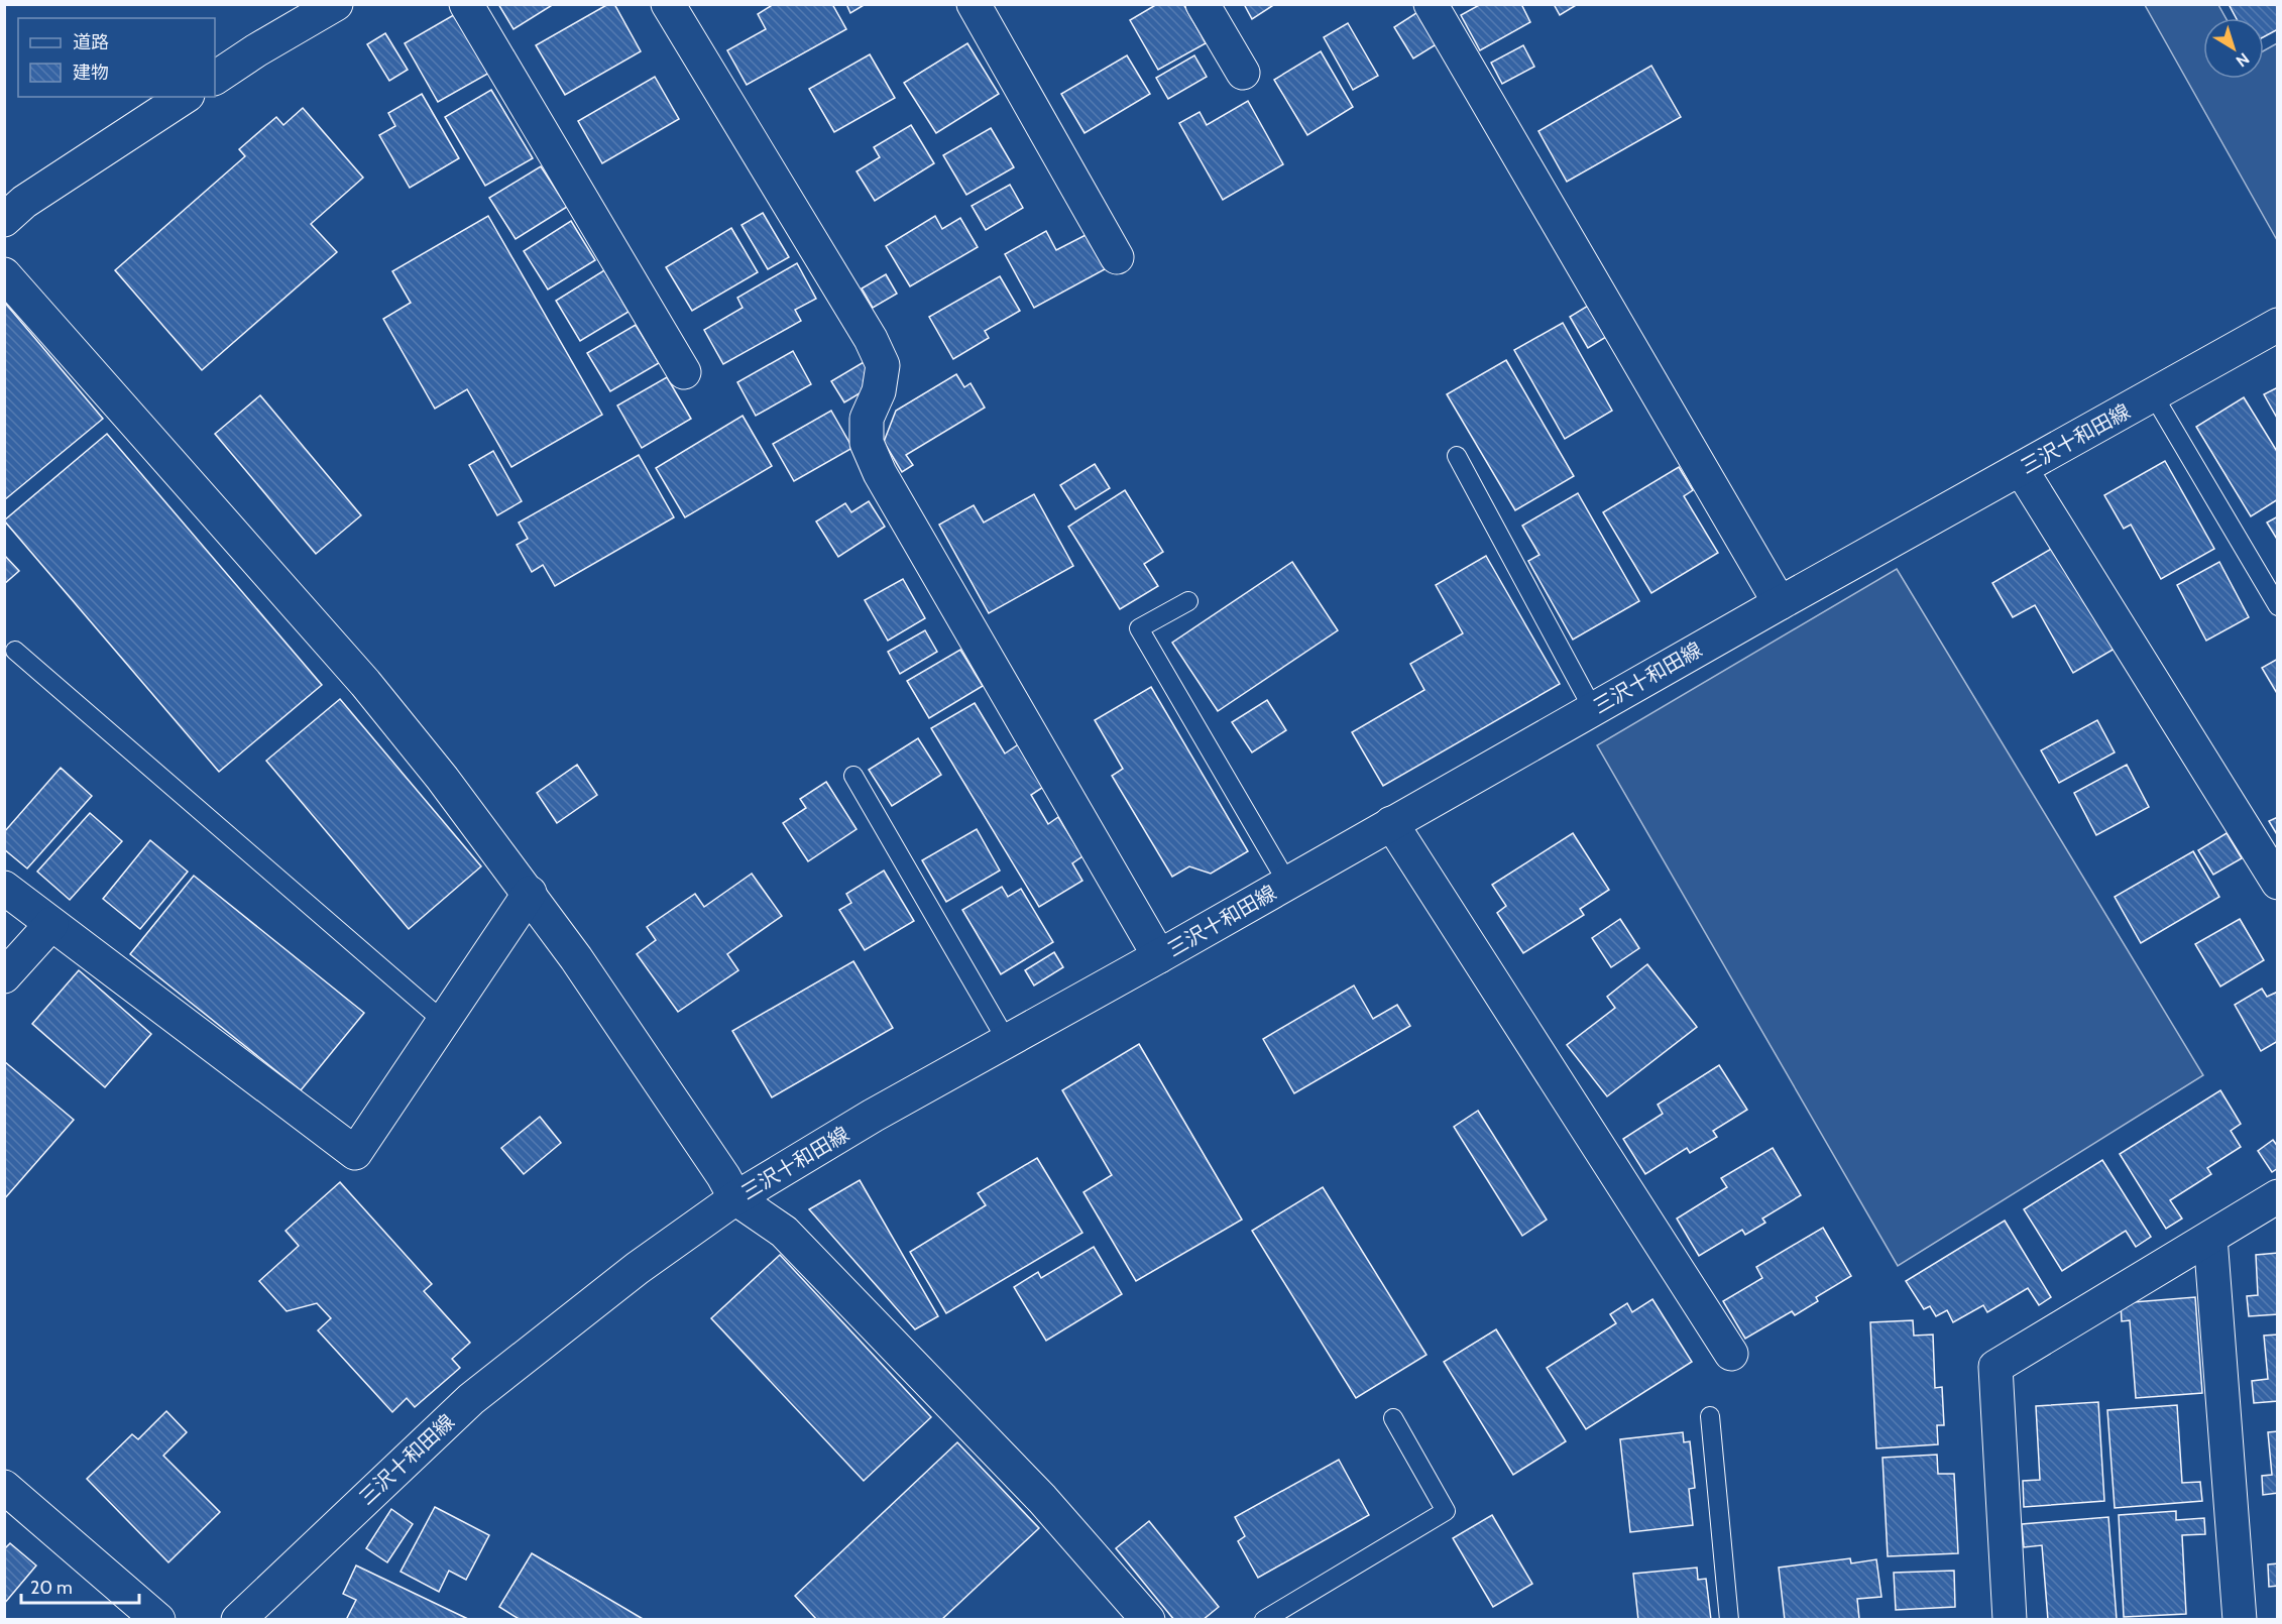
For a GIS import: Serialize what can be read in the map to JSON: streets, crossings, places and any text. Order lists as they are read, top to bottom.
{
  "streets": {
    "street": ["三沢十和田線"]
  },
  "legend": ["道路", "建物"],
  "scale_bar": "20 m",
  "north": "bottom right"
}
